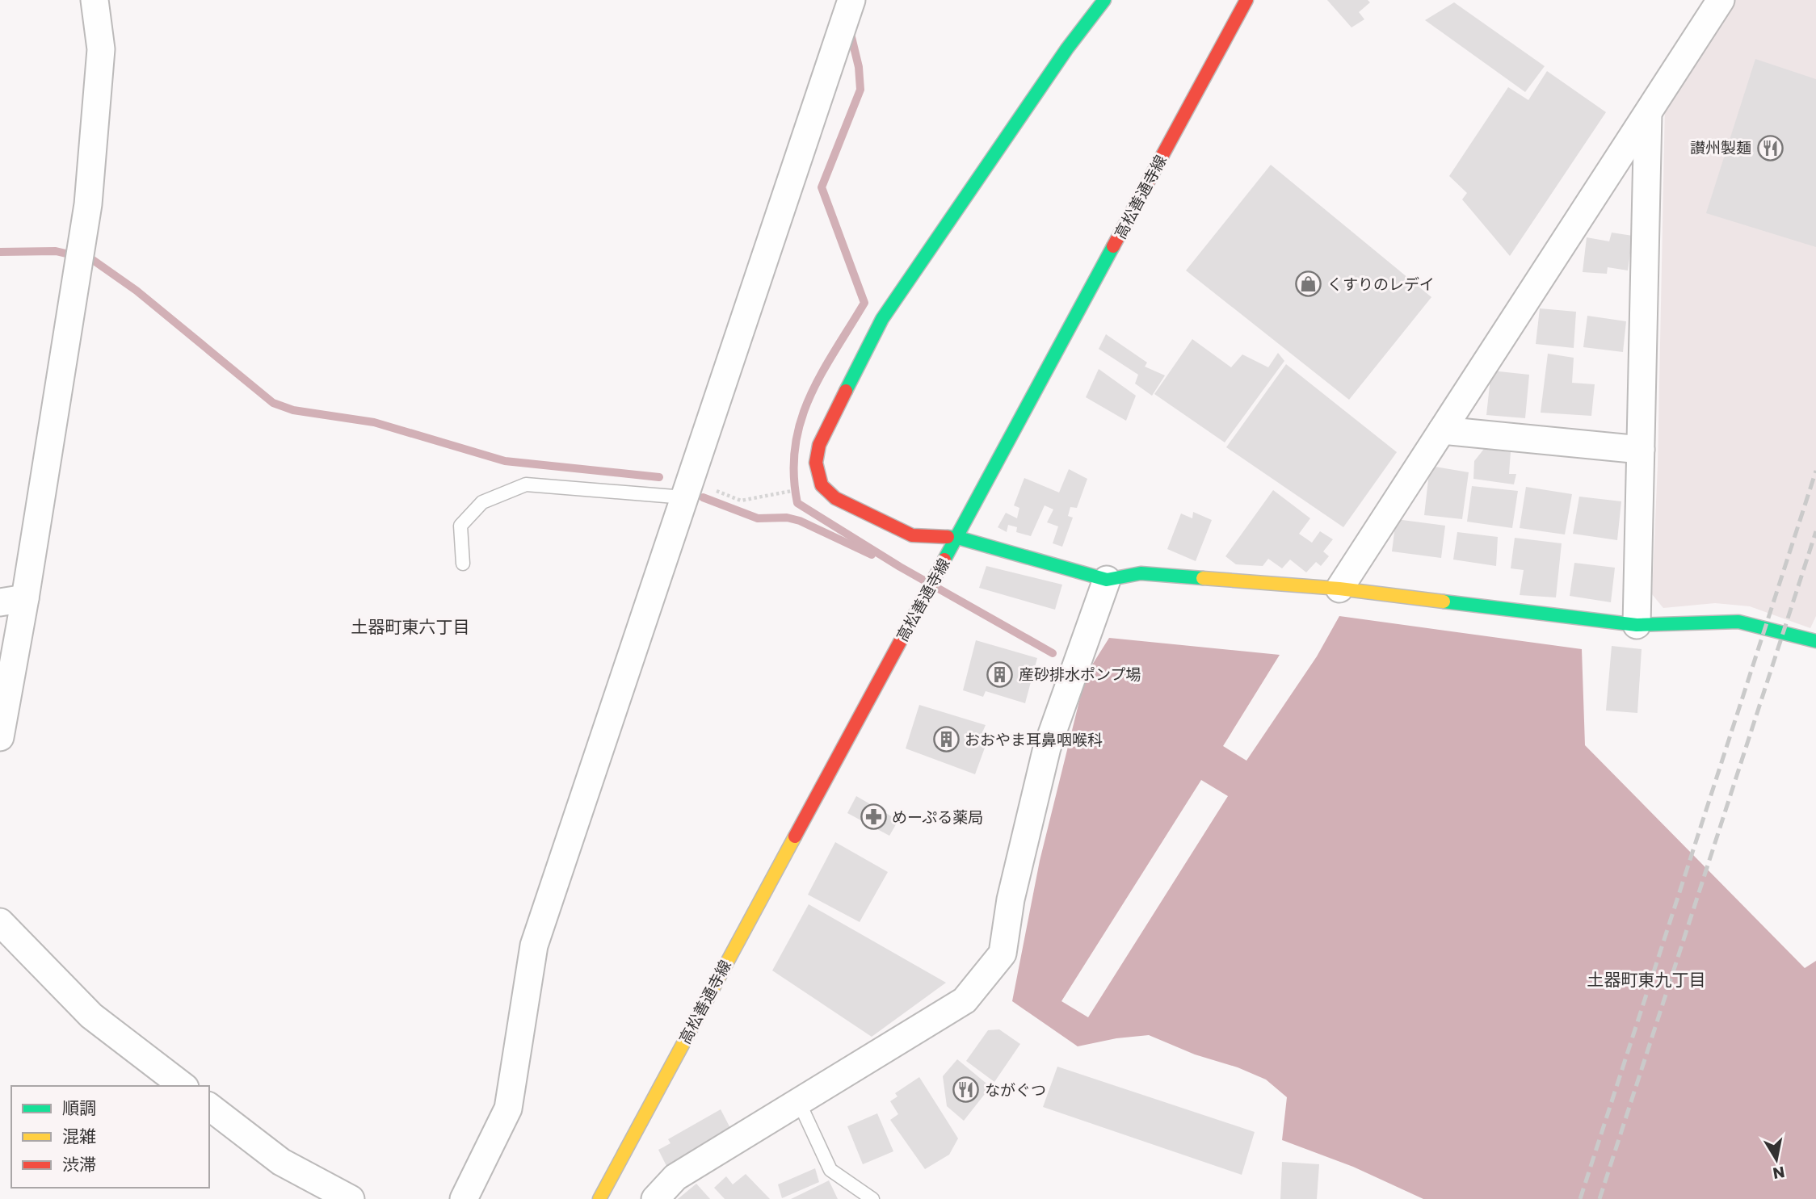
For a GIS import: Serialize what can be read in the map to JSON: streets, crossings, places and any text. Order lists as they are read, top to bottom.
{
  "streets": {
    "street": ["高松善通寺線"]
  },
  "districts": ["土器町東六丁目", "土器町東九丁目"],
  "places": {
    "restaurant": ["讃州製麺", "ながぐつ"],
    "shop": ["くすりのレデイ"],
    "building": ["産砂排水ポンプ場", "おおやま耳鼻咽喉科"],
    "pharmacy": ["めーぷる薬局"]
  },
  "legend": ["順調", "混雑", "渋滞"],
  "north": "bottom"
}
